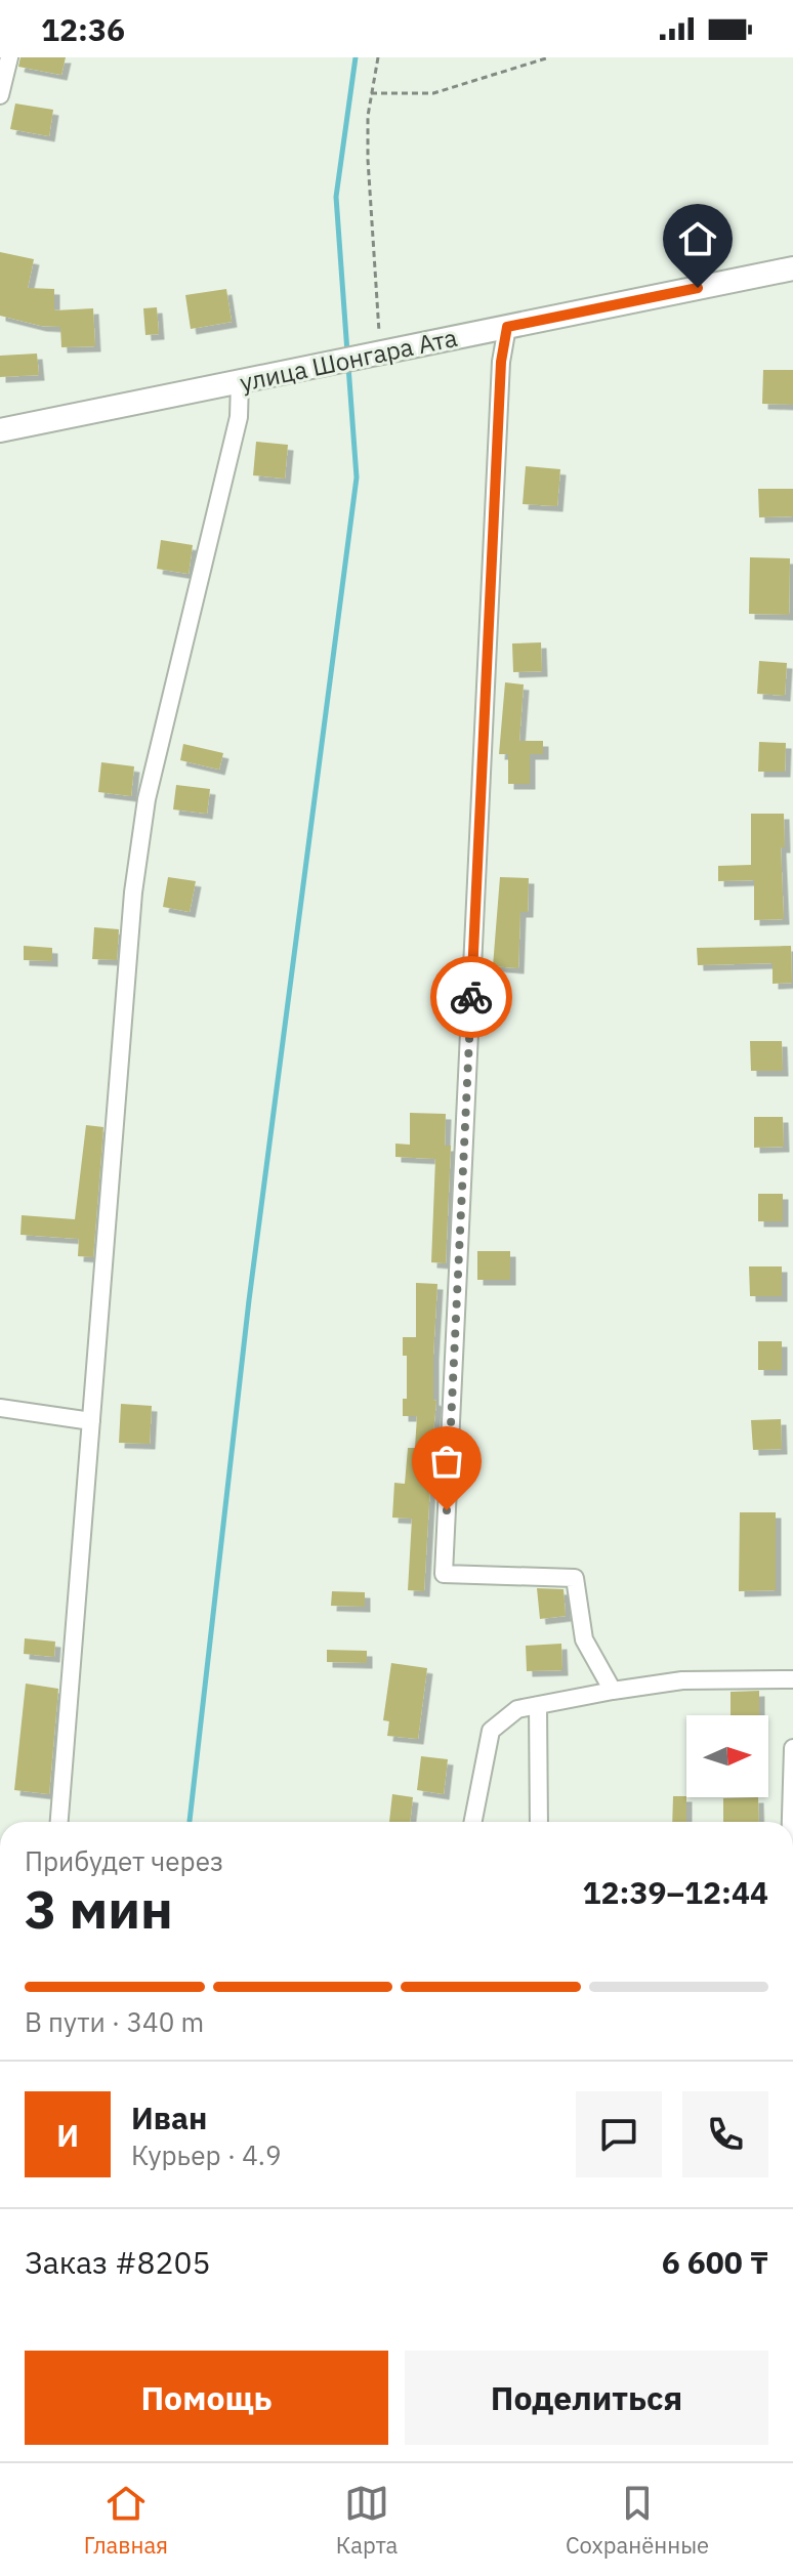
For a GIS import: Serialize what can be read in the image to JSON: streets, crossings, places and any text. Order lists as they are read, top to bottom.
{
  "streets": {
    "main road": ["улица Шонгара Ата"]
  },
  "north": "right",
  "page": {
    "status": "12:36",
    "heading": ["3 мин", "Прибудет через", "12:39–12:44"],
    "panel": [
      "Иван",
      "Курьер · 4.9",
      "Заказ #8205",
      "6 600 ₸"
    ],
    "bar": "В пути · 340 m",
    "round": "И",
    "buttons": ["Помощь", "Поделиться"],
    "tabs": ["Главная", "Карта", "Сохранённые"]
  }
}
